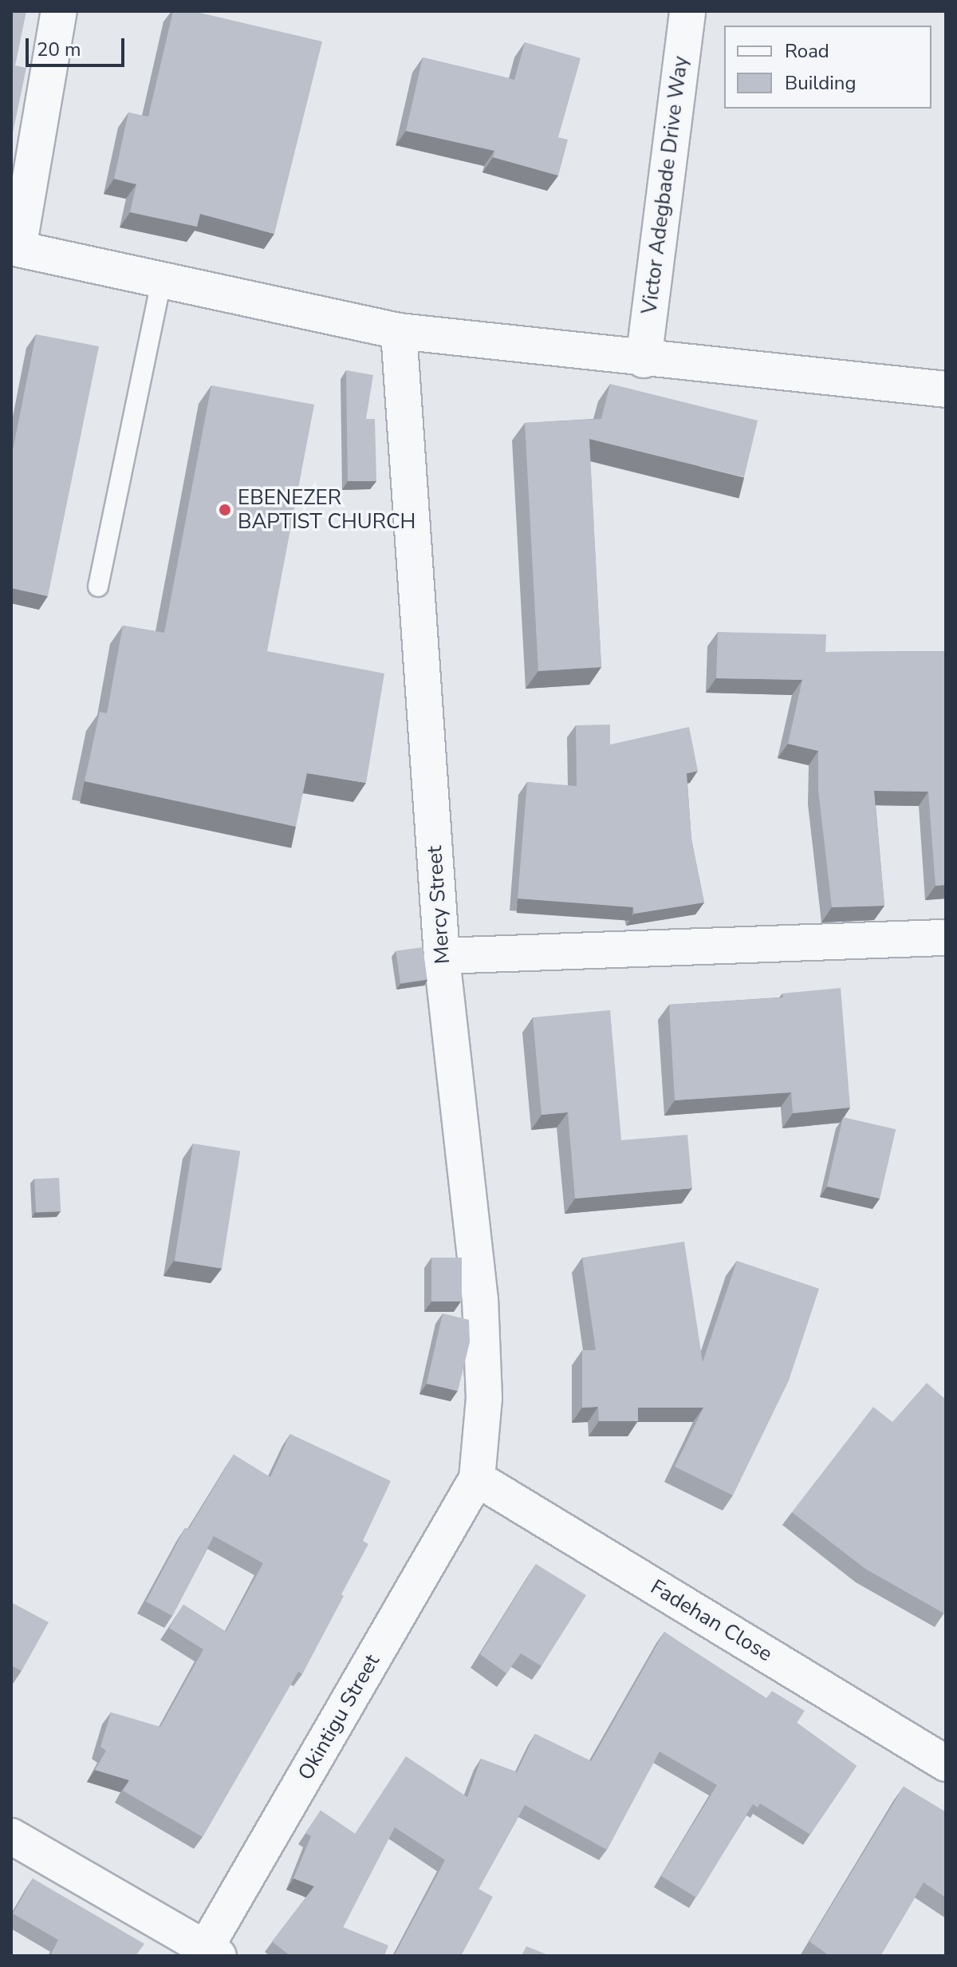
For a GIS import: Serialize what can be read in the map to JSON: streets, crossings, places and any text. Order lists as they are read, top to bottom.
{
  "streets": {
    "street": [
      "Victor Adegbade Drive Way",
      "Mercy Street",
      "Fadehan Close",
      "Okintigu Street"
    ]
  },
  "crossings": [
    ["Mercy Street", "Fadehan Close"],
    ["Mercy Street", "Okintigu Street"],
    ["Fadehan Close", "Okintigu Street"]
  ],
  "places": ["EBENEZER BAPTIST CHURCH"],
  "legend": ["Road", "Building"],
  "scale_bar": "20 m"
}
